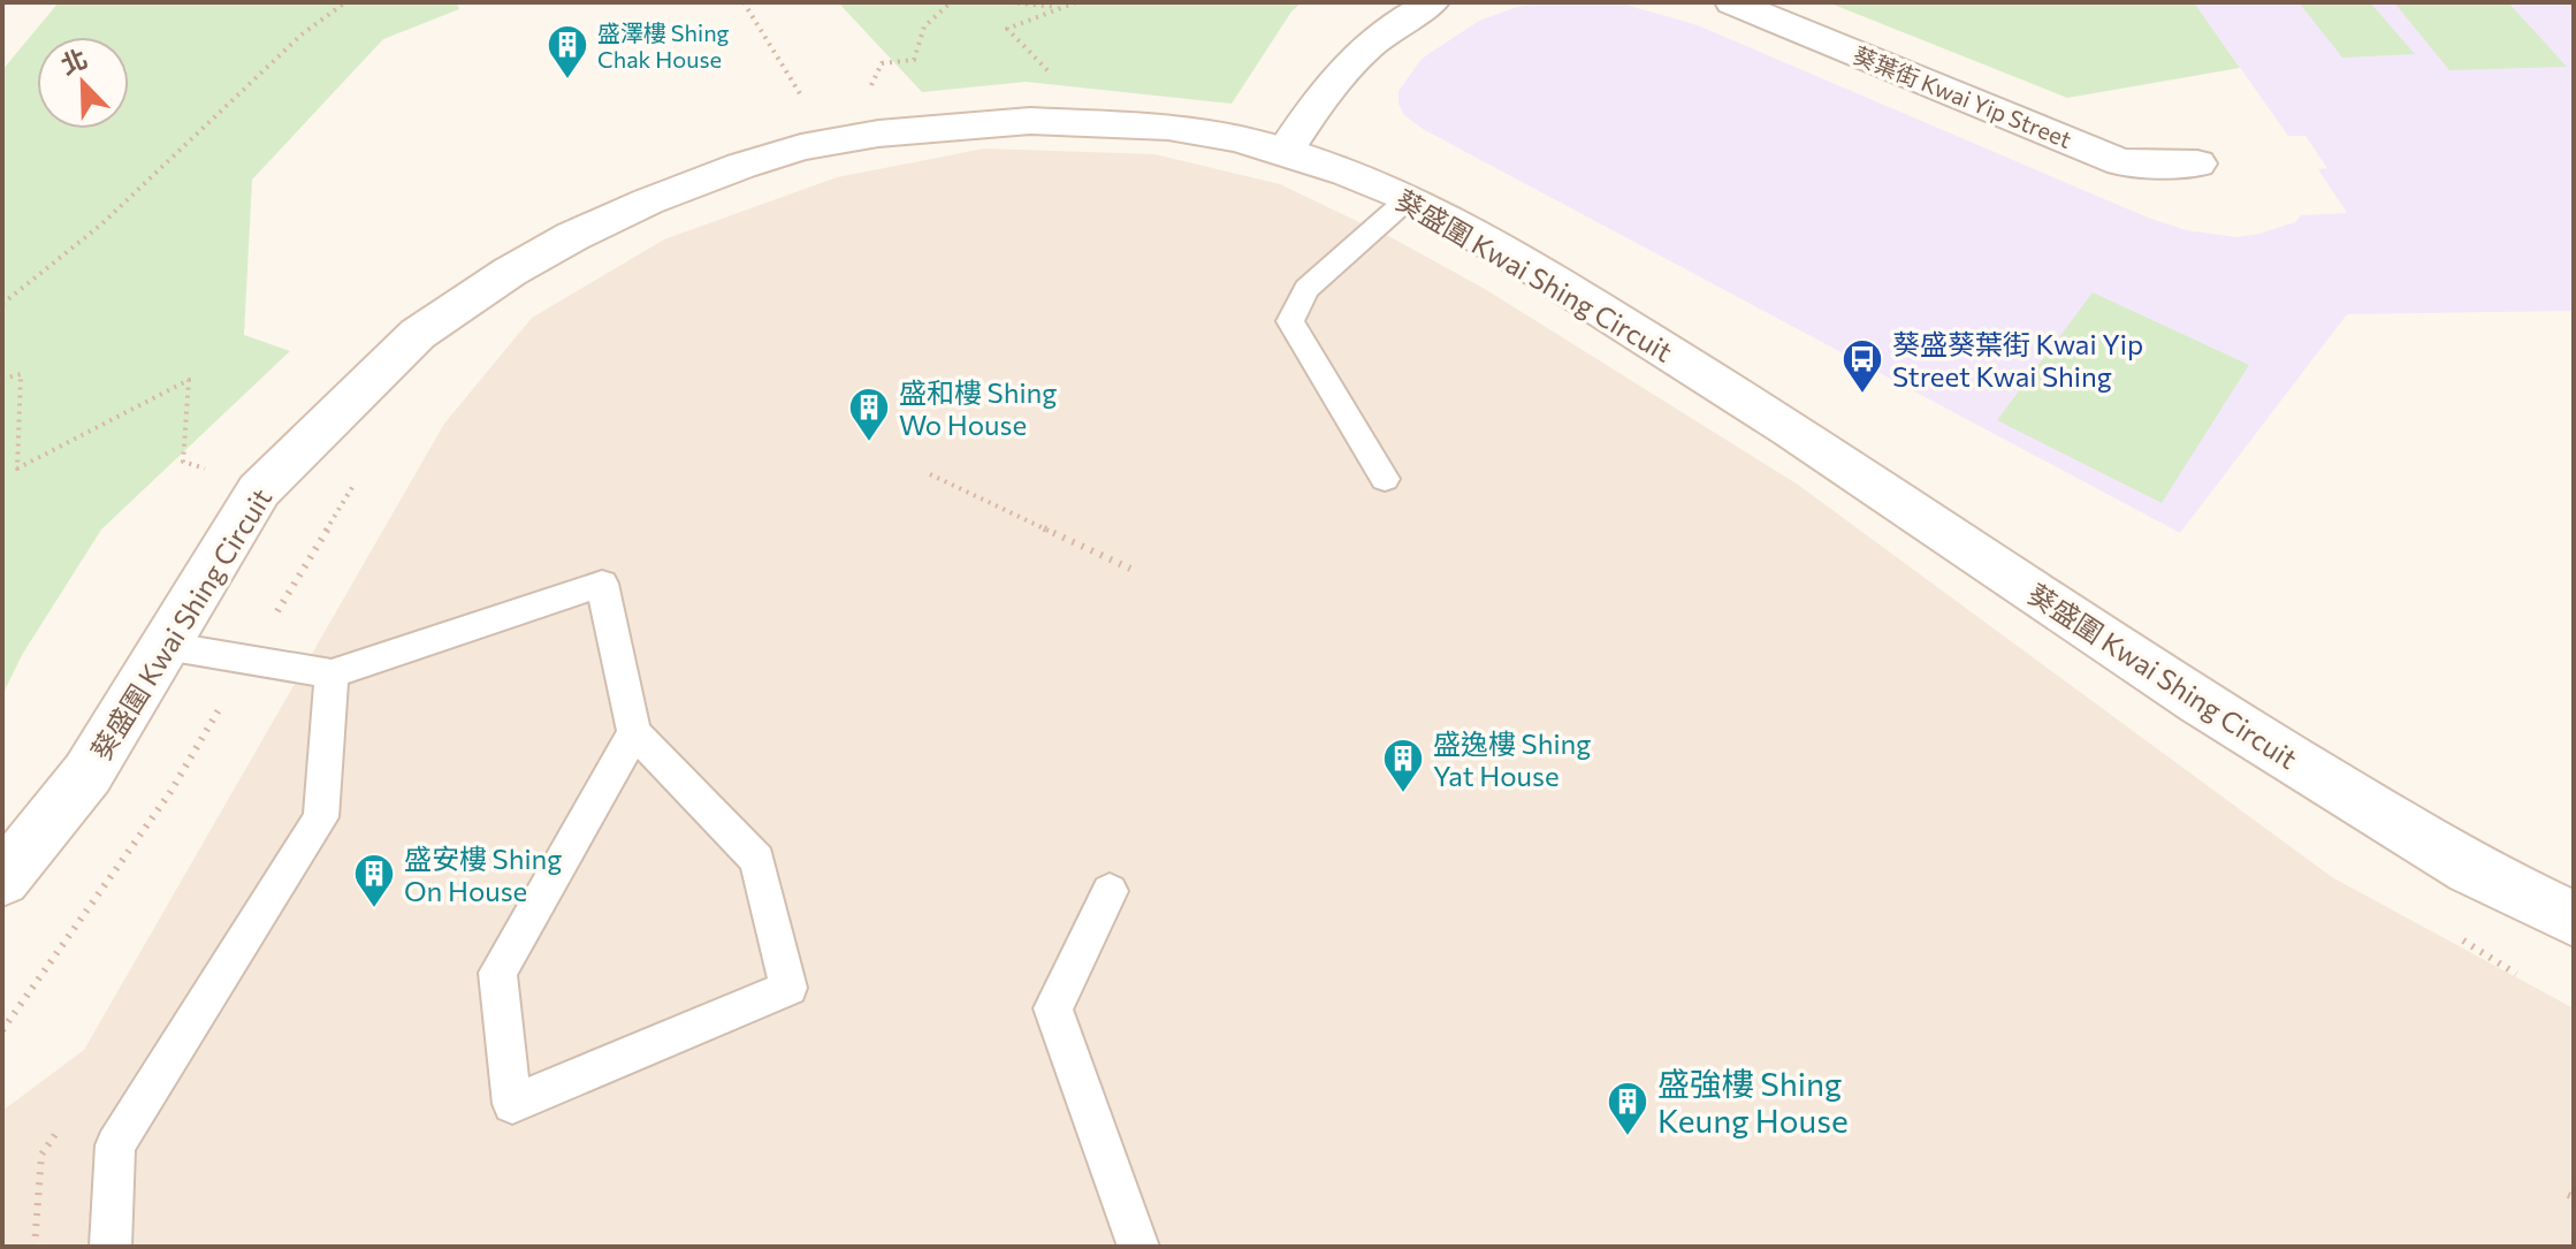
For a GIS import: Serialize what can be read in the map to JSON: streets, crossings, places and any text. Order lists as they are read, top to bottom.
{
  "streets": {
    "street": ["葵葉街 Kwai Yip Street", "葵盛圍 Kwai Shing Circuit"]
  },
  "places": {
    "building": [
      "盛澤樓 Shing Chak House",
      "盛和樓 Shing Wo House",
      "盛逸樓 Shing Yat House",
      "盛安樓 Shing On House",
      "盛強樓 Shing Keung House"
    ],
    "bus stop": ["葵盛葵葉街 Kwai Yip Street Kwai Shing"]
  },
  "north": "top left"
}
